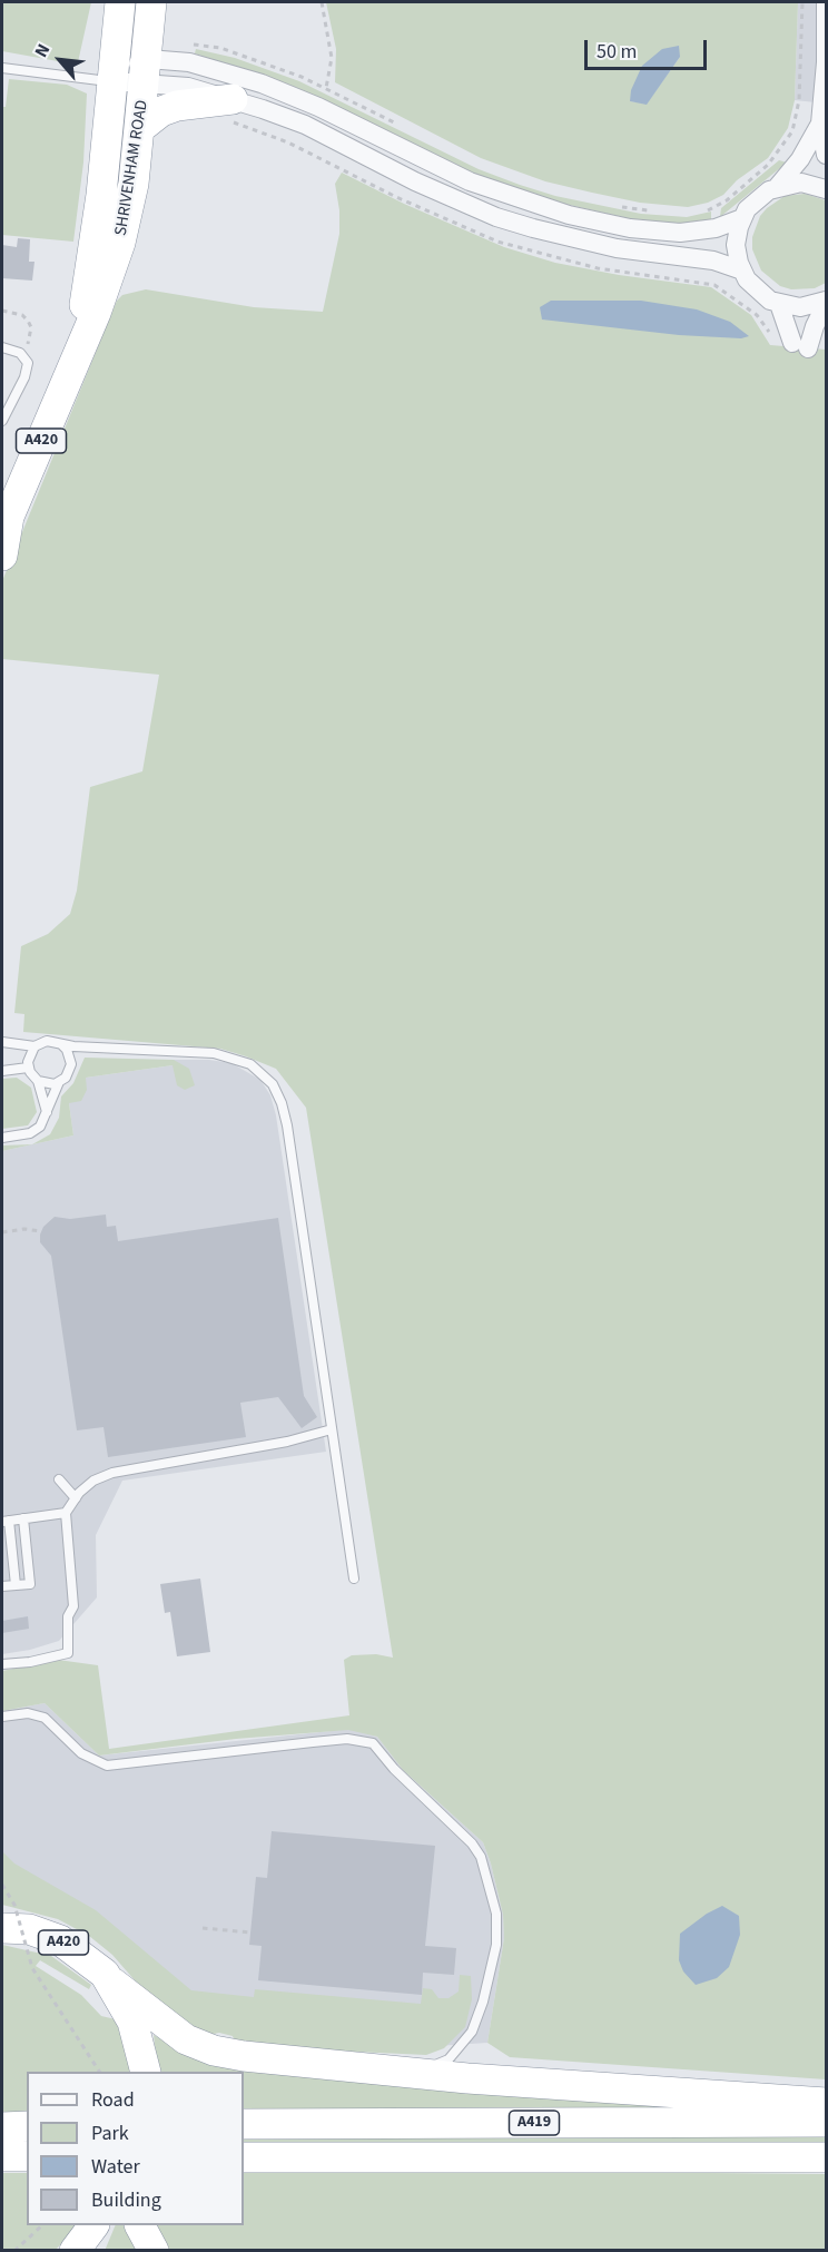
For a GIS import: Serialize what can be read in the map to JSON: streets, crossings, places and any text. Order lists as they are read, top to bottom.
{
  "streets": {
    "highway": ["SHRIVENHAM ROAD", "A420", "A419"]
  },
  "legend": [
    "Road",
    "Park",
    "Water",
    "Building"
  ],
  "scale_bar": "50 m",
  "north": "top left"
}
